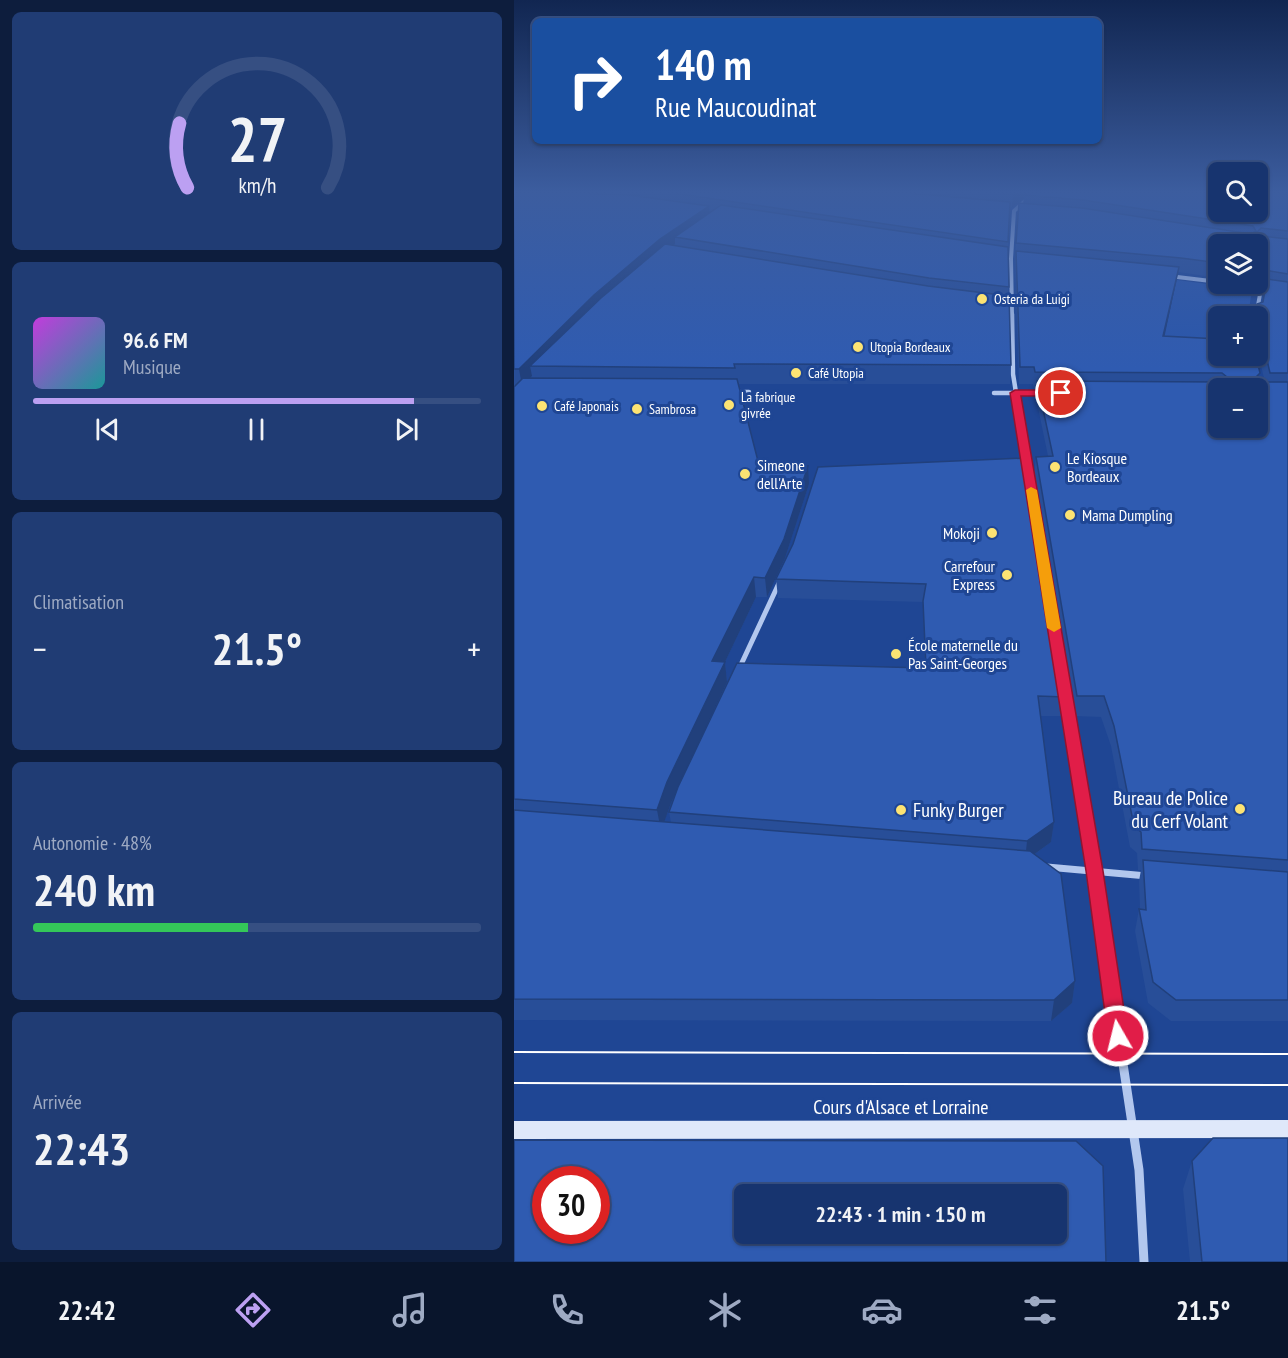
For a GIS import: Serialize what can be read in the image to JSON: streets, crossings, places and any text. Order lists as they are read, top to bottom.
{
  "streets": {
    "street": ["Cours d'Alsace et Lorraine"]
  },
  "places": [
    "Osteria da Luigi",
    "Utopia Bordeaux",
    "Café Utopia",
    "La fabrique givrée",
    "Café Japonais",
    "Sambrosa",
    "Le Kiosque Bordeaux",
    "Simeone dell'Arte",
    "Mama Dumpling",
    "Mokoji",
    "Carrefour Express",
    "École maternelle du Pas Saint-Georges",
    "Bureau de Police du Cerf Volant",
    "Funky Burger"
  ],
  "page": {
    "turn": ["140 m", "Rue Maucoudinat"],
    "map_buttons": ["+", "−"],
    "song": ["96.6 FM", "Musique"],
    "tile": [
      "Climatisation",
      ["Autonomie · 48%", "240 km"],
      ["Arrivée", "22:43"]
    ],
    "heat": ["−", "21.5°", "+"],
    "limit": "30",
    "trip": "22:43 · 1 min · 150 m",
    "tabs": ["22:42", "21.5°"],
    "gauge": ["27", "km/h"]
  }
}
